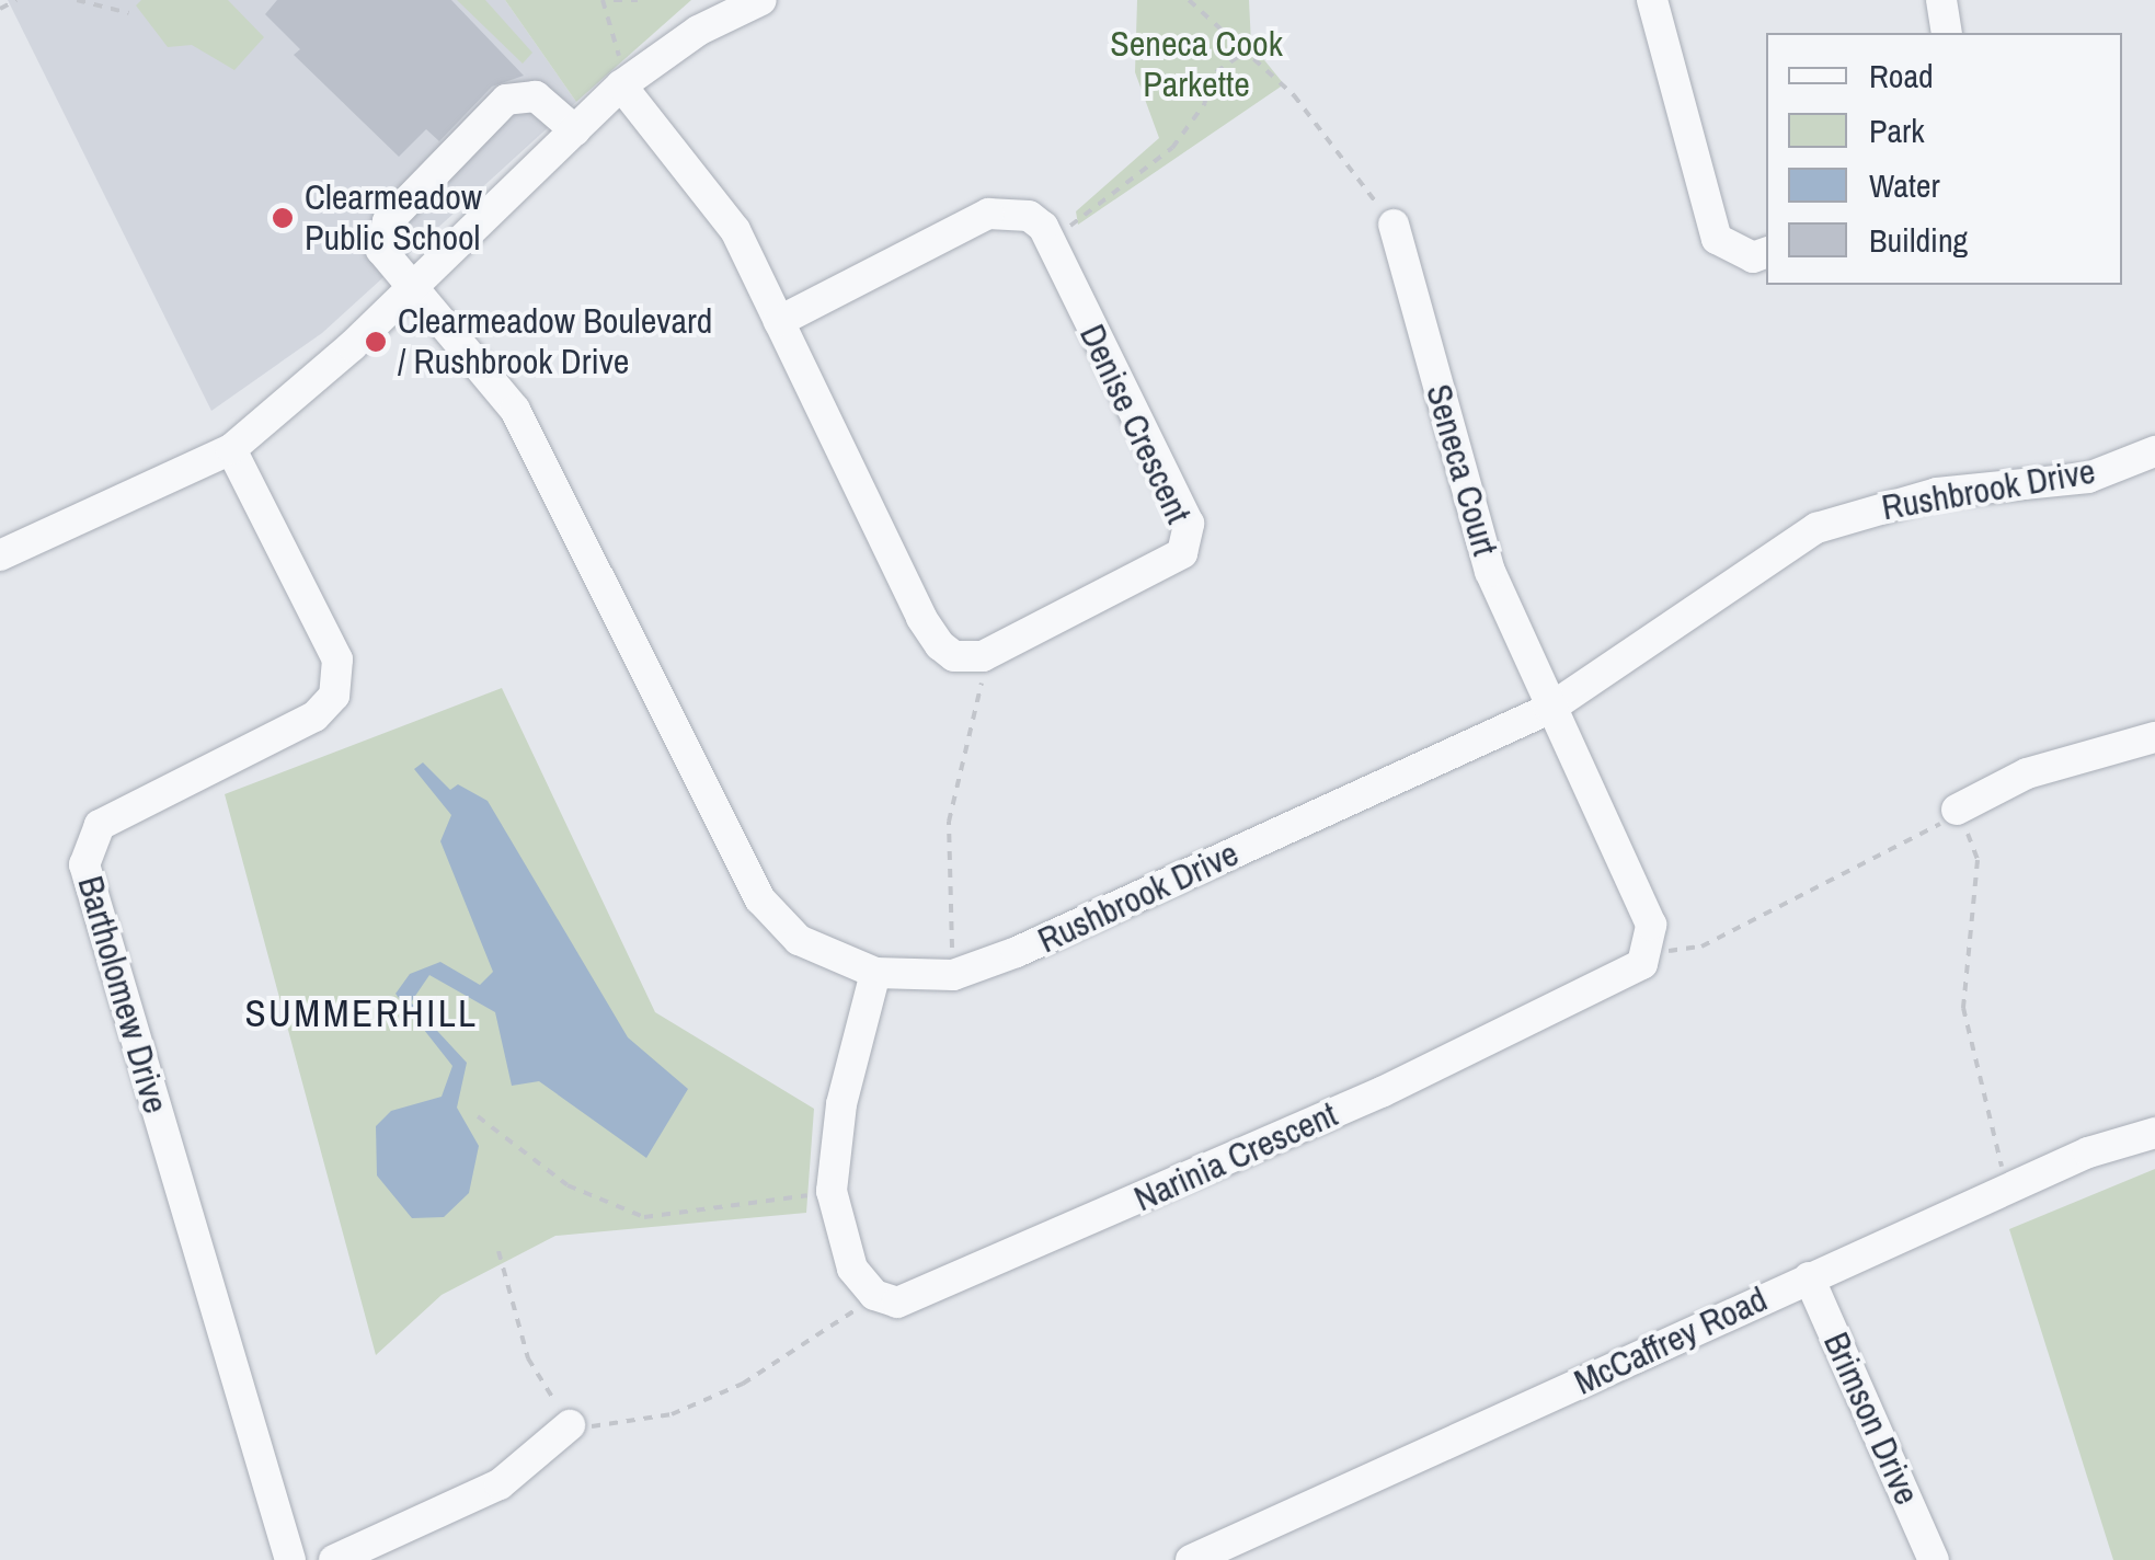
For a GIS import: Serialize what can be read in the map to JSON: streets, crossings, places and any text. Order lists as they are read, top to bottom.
{
  "streets": {
    "street": [
      "Denise Crescent",
      "Seneca Court",
      "Rushbrook Drive",
      "Bartholomew Drive",
      "Narinia Crescent",
      "McCaffrey Road",
      "Brimson Drive"
    ]
  },
  "crossings": [
    ["Seneca Court", "Rushbrook Drive"],
    ["McCaffrey Road", "Brimson Drive"]
  ],
  "districts": ["SUMMERHILL"],
  "parks": ["Seneca Cook Parkette"],
  "places": ["Clearmeadow Public School", "Clearmeadow Boulevard / Rushbrook Drive"],
  "legend": [
    "Road",
    "Park",
    "Water",
    "Building"
  ]
}
